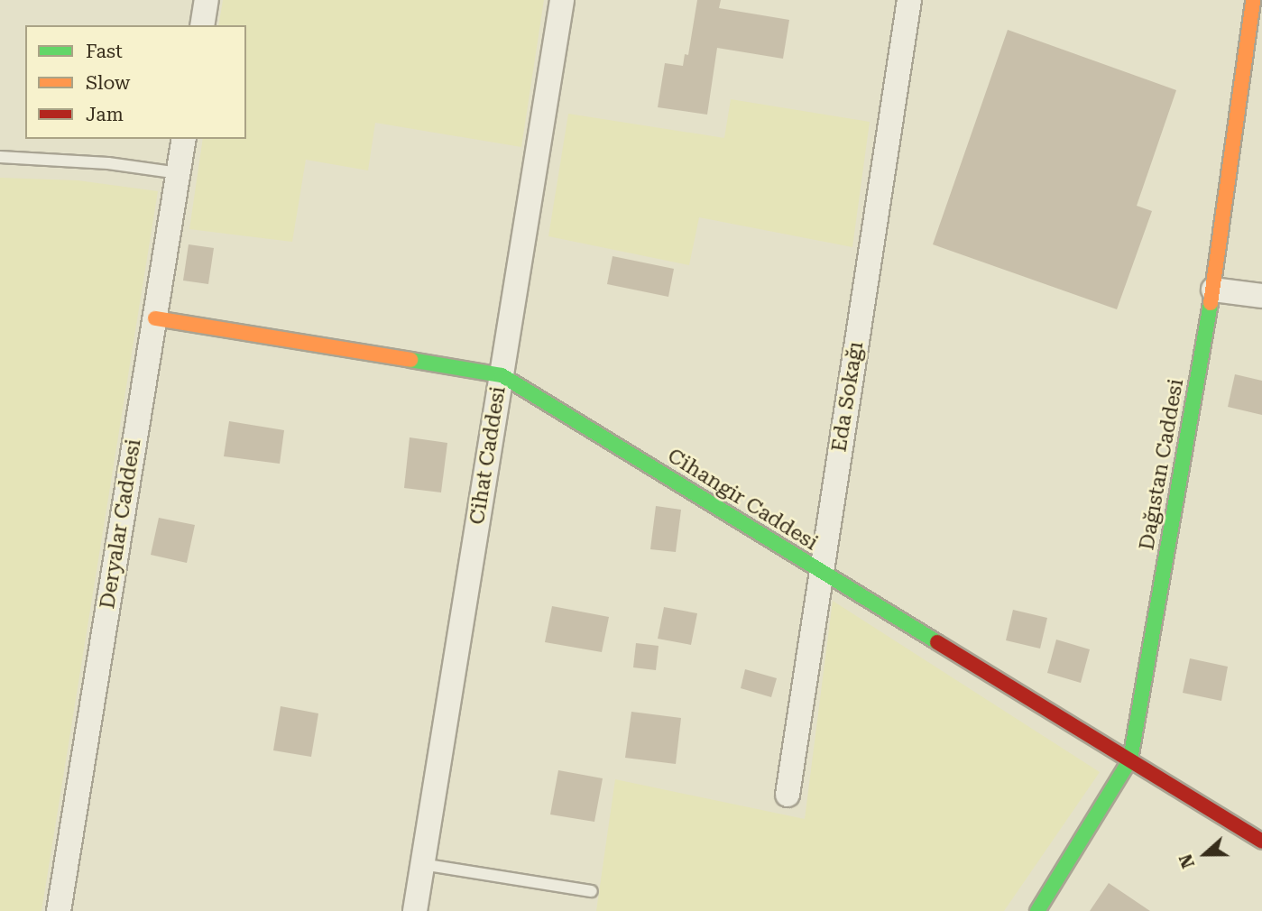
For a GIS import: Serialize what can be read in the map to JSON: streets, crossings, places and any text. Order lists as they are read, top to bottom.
{
  "streets": {
    "street": [
      "Eda Sokağı",
      "Cihat Caddesi",
      "Dağıstan Caddesi",
      "Cihangir Caddesi",
      "Deryalar Caddesi"
    ]
  },
  "crossings": [
    ["Eda Sokağı", "Cihangir Caddesi"],
    ["Cihat Caddesi", "Cihangir Caddesi"],
    ["Dağıstan Caddesi", "Cihangir Caddesi"],
    ["Cihangir Caddesi", "Deryalar Caddesi"]
  ],
  "legend": ["Fast", "Slow", "Jam"],
  "north": "left"
}
